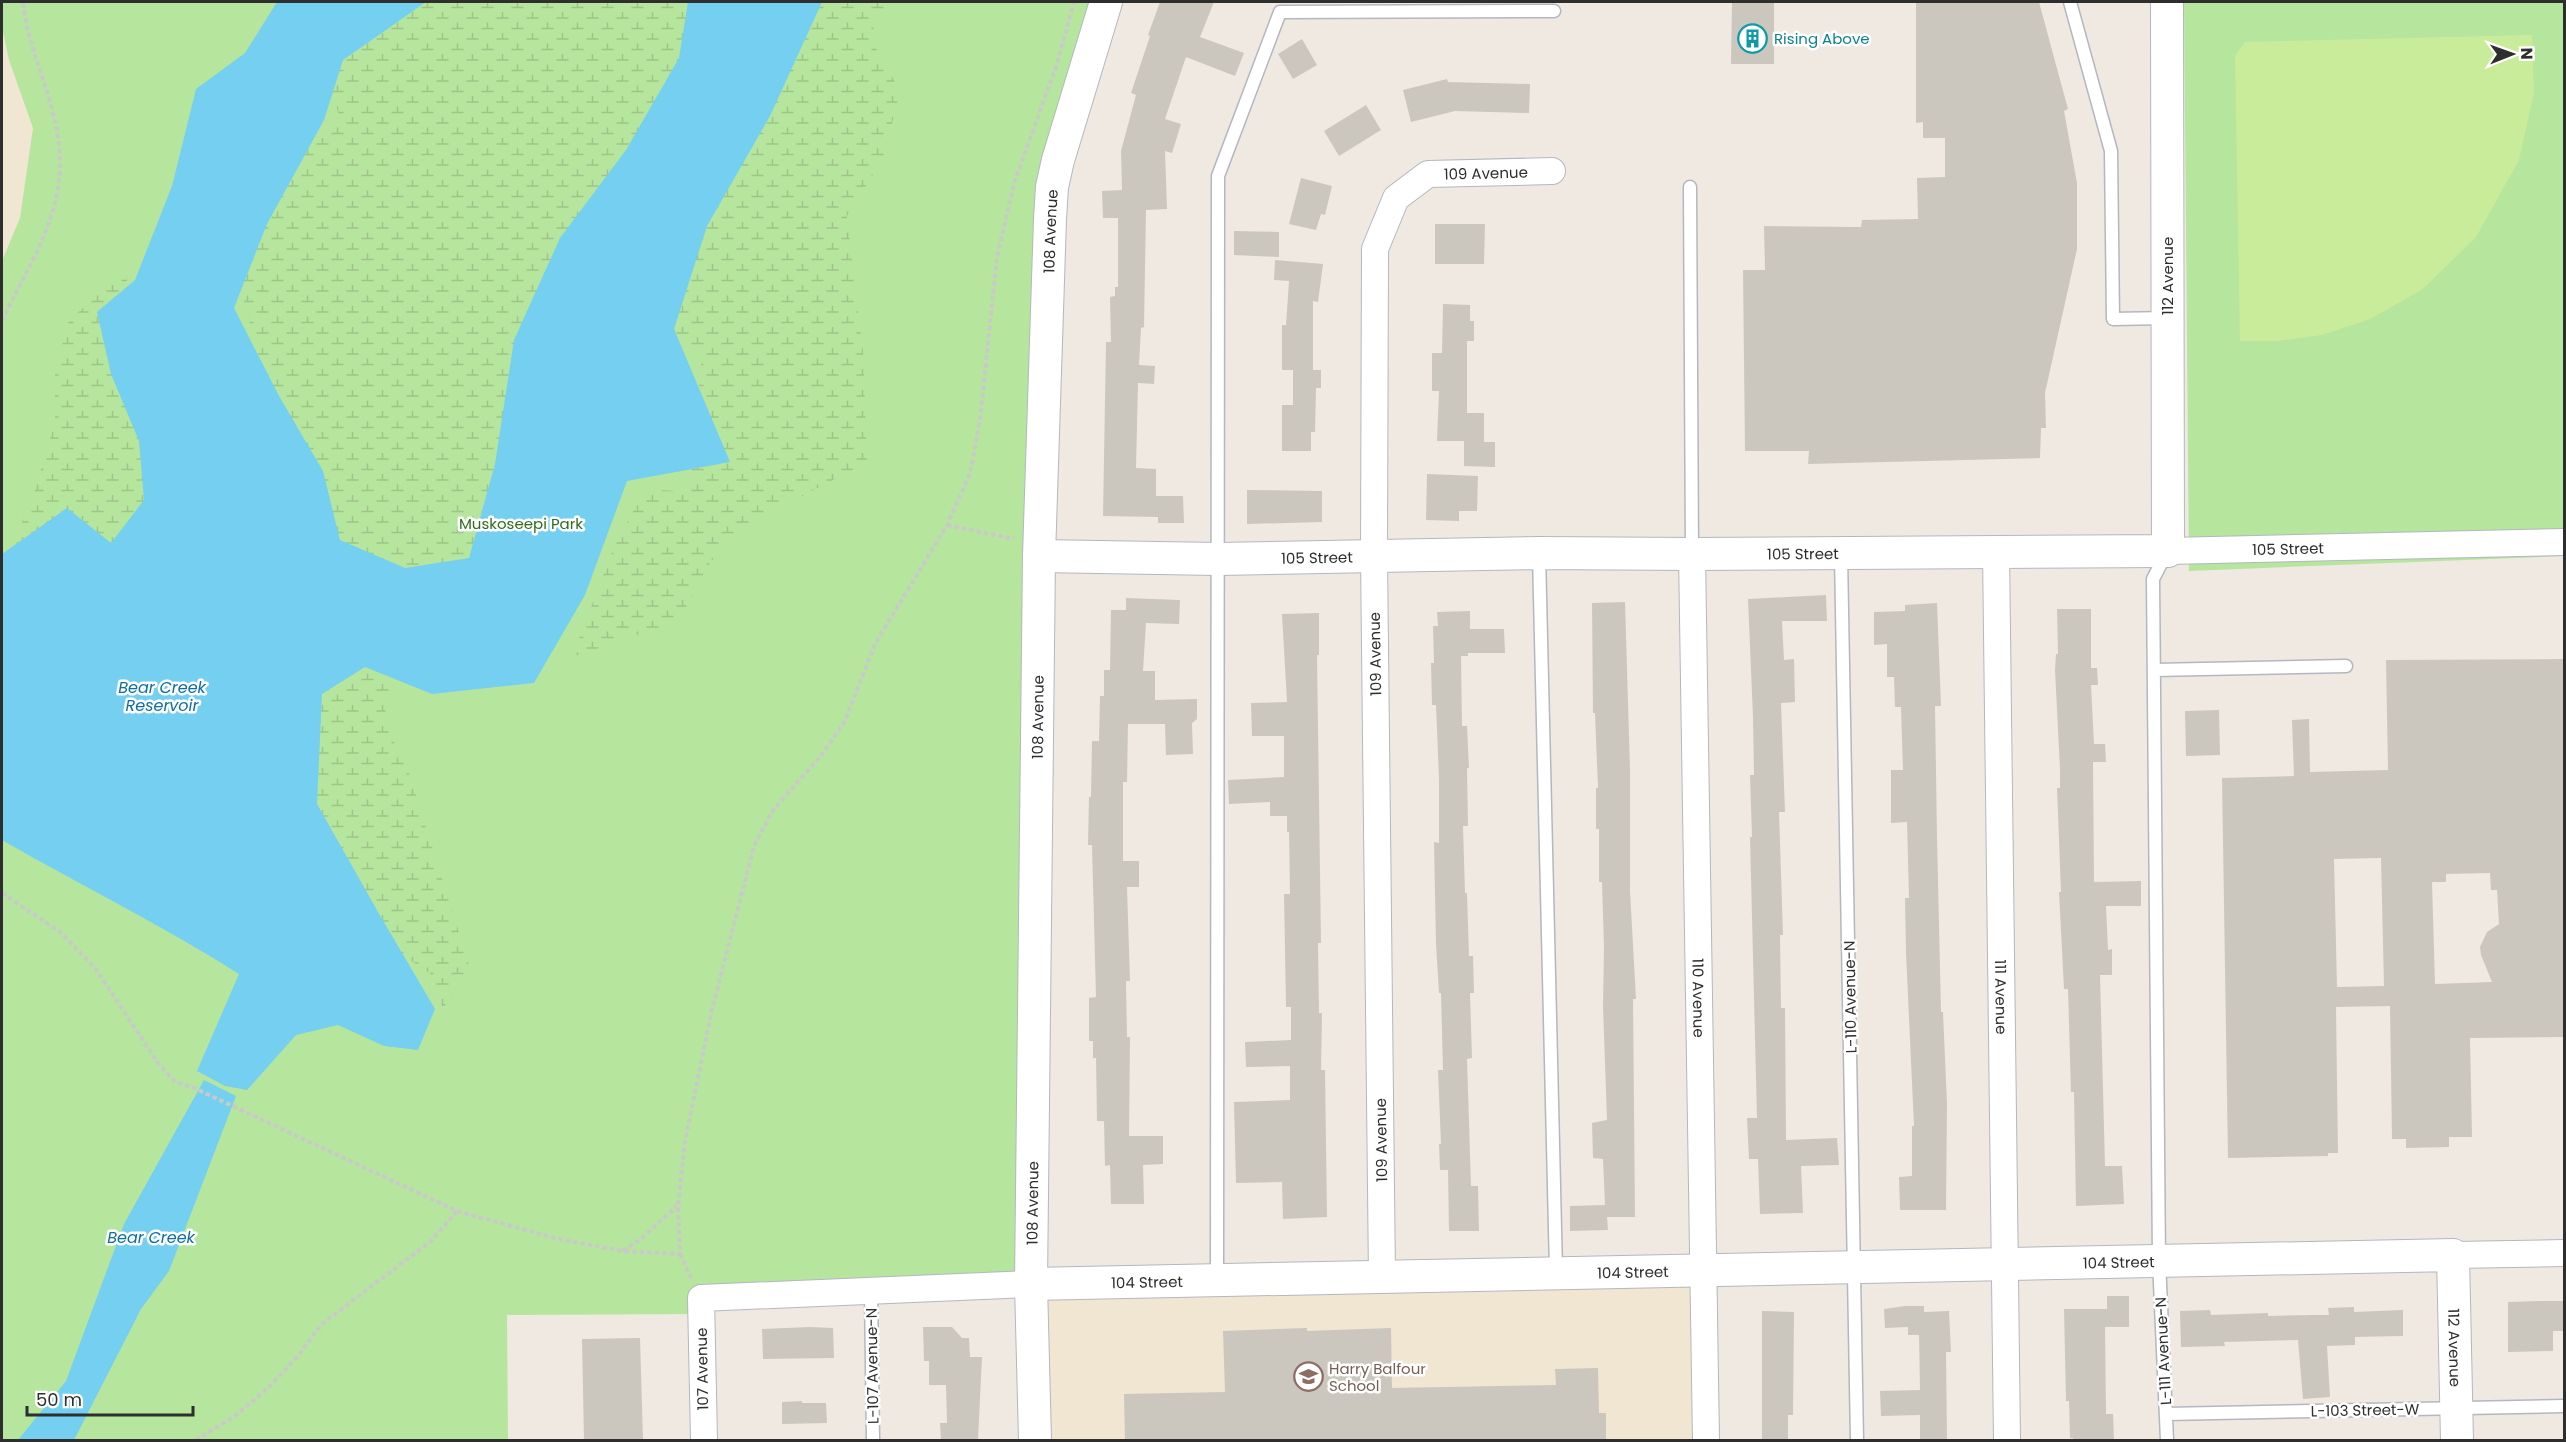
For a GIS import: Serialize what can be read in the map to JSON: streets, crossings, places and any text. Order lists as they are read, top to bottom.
{
  "streets": {
    "street": [
      "109 Avenue",
      "108 Avenue",
      "112 Avenue",
      "105 Street",
      "111 Avenue",
      "110 Avenue",
      "104 Street",
      "107 Avenue"
    ],
    "lane": [
      "L-110 Avenue-N",
      "L-111 Avenue-N",
      "L-107 Avenue-N",
      "L-103 Street-W"
    ]
  },
  "crossings": [
    ["109 Avenue", "105 Street"],
    ["109 Avenue", "104 Street"],
    ["108 Avenue", "105 Street"],
    ["108 Avenue", "104 Street"],
    ["112 Avenue", "105 Street"],
    ["112 Avenue", "104 Street"],
    ["112 Avenue", "L-111 Avenue-N"],
    ["112 Avenue", "L-103 Street-W"],
    ["105 Street", "111 Avenue"],
    ["105 Street", "110 Avenue"],
    ["105 Street", "L-110 Avenue-N"],
    ["105 Street", "L-111 Avenue-N"],
    ["111 Avenue", "104 Street"],
    ["110 Avenue", "104 Street"],
    ["L-110 Avenue-N", "104 Street"],
    ["104 Street", "L-111 Avenue-N"],
    ["104 Street", "L-107 Avenue-N"],
    ["104 Street", "107 Avenue"],
    ["L-111 Avenue-N", "L-103 Street-W"]
  ],
  "water": ["Bear Creek Reservoir", "Bear Creek"],
  "parks": ["Muskoseepi Park"],
  "places": {
    "building": ["Rising Above"],
    "school or university": ["Harry Balfour School"]
  },
  "scale_bar": "50 m",
  "north": "right"
}
